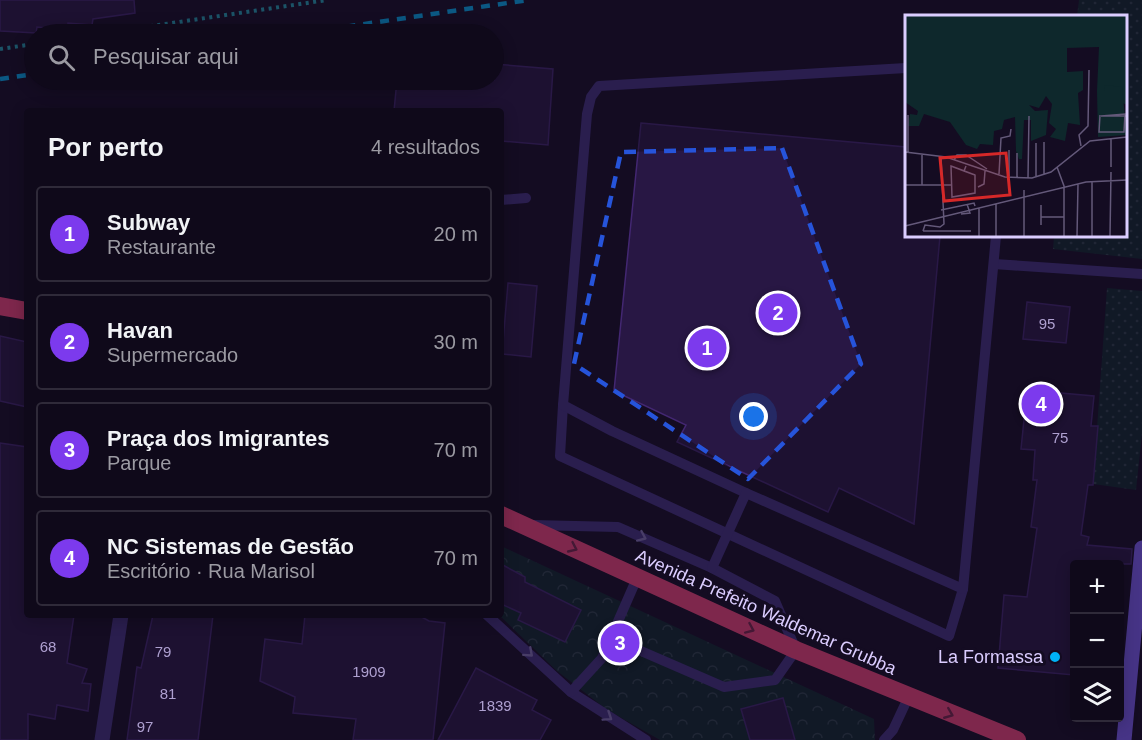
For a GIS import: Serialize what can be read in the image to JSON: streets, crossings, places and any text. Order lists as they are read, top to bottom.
{
  "streets": {
    "highway": ["Avenida Prefeito Waldemar Grubba"]
  },
  "one_way": ["Avenida Prefeito Waldemar Grubba"],
  "places": ["La Formassa"],
  "house_numbers": [
    "95",
    "75",
    "68",
    "79",
    "1909",
    "81",
    "1839",
    "97"
  ],
  "page": {
    "search": "Pesquisar aqui",
    "heading": ["Por perto", "4 resultados"],
    "list": [
      {
        "mark": "1",
        "name": "Subway",
        "note": "Restaurante",
        "value": "20 m"
      },
      {
        "mark": "2",
        "name": "Havan",
        "note": "Supermercado",
        "value": "30 m"
      },
      {
        "mark": "3",
        "name": "Praça dos Imigrantes",
        "note": "Parque",
        "value": "70 m"
      },
      {
        "mark": "4",
        "name": "NC Sistemas de Gestão",
        "note": "Escritório · Rua Marisol",
        "value": "70 m"
      }
    ],
    "pins": [
      "2",
      "1",
      "4",
      "3"
    ],
    "map_buttons": ["+", "−"]
  }
}
